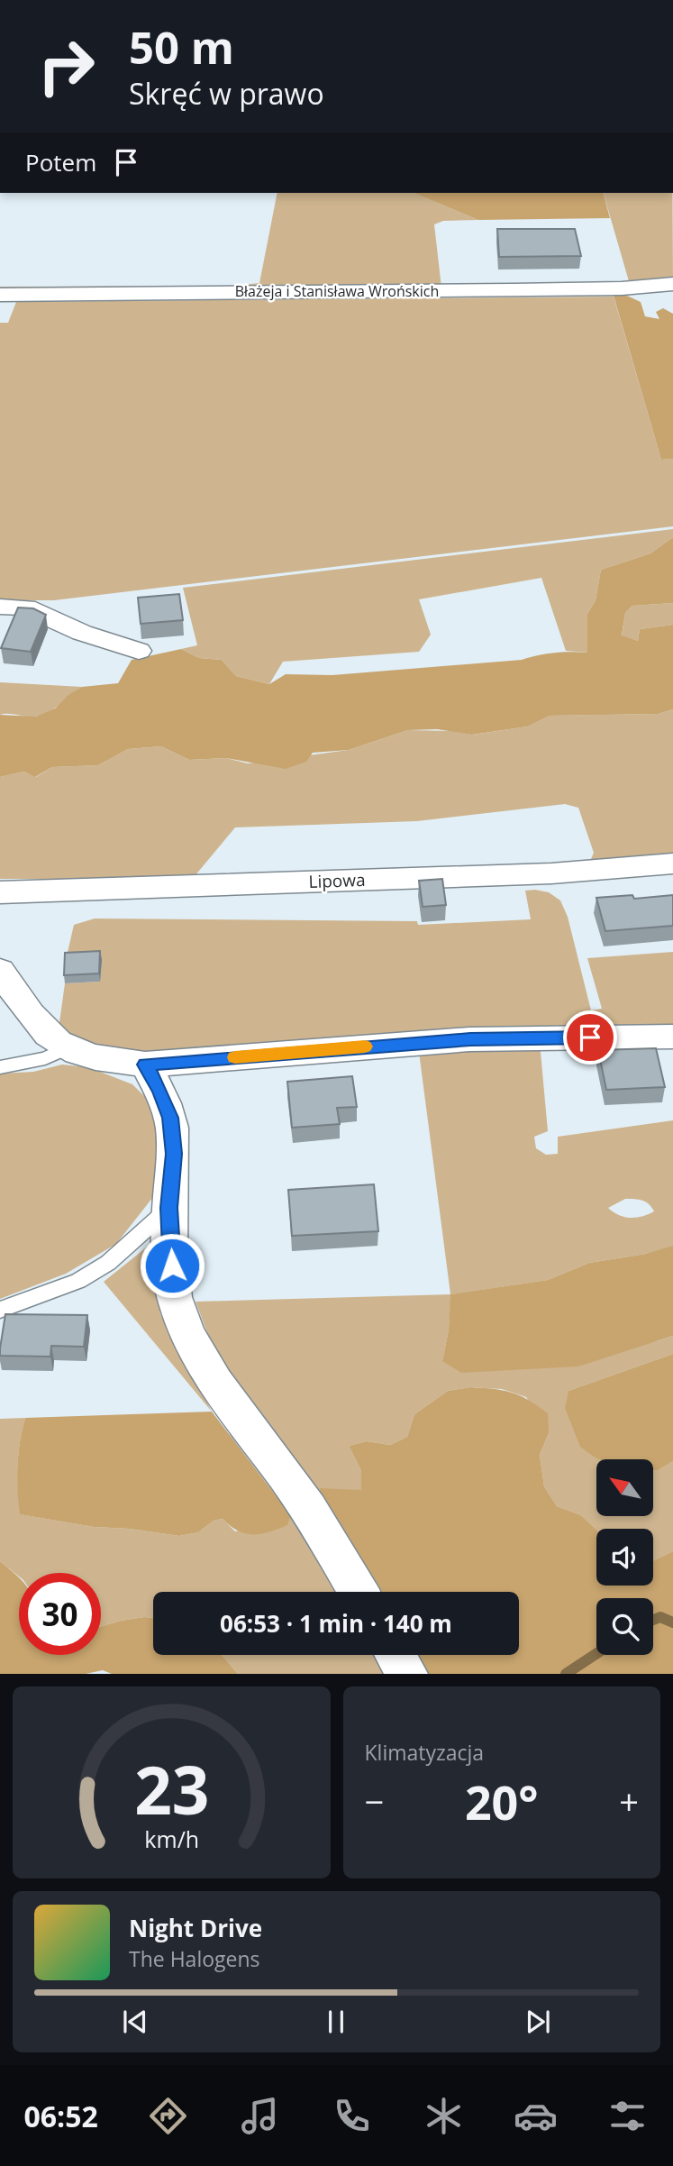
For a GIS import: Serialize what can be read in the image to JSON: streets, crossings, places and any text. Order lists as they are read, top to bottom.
{
  "streets": {
    "street": ["Błażeja i Stanisława Wrońskich", "Lipowa"]
  },
  "north": "top left",
  "page": {
    "turn": ["50 m", "Skręć w prawo"],
    "then": "Potem",
    "limit": "30",
    "trip": "06:53 · 1 min · 140 m",
    "tile": "Klimatyzacja",
    "heat": ["−", "20°", "+"],
    "song": ["Night Drive", "The Halogens"],
    "tabs": "06:52",
    "gauge": ["23", "km/h"]
  }
}
